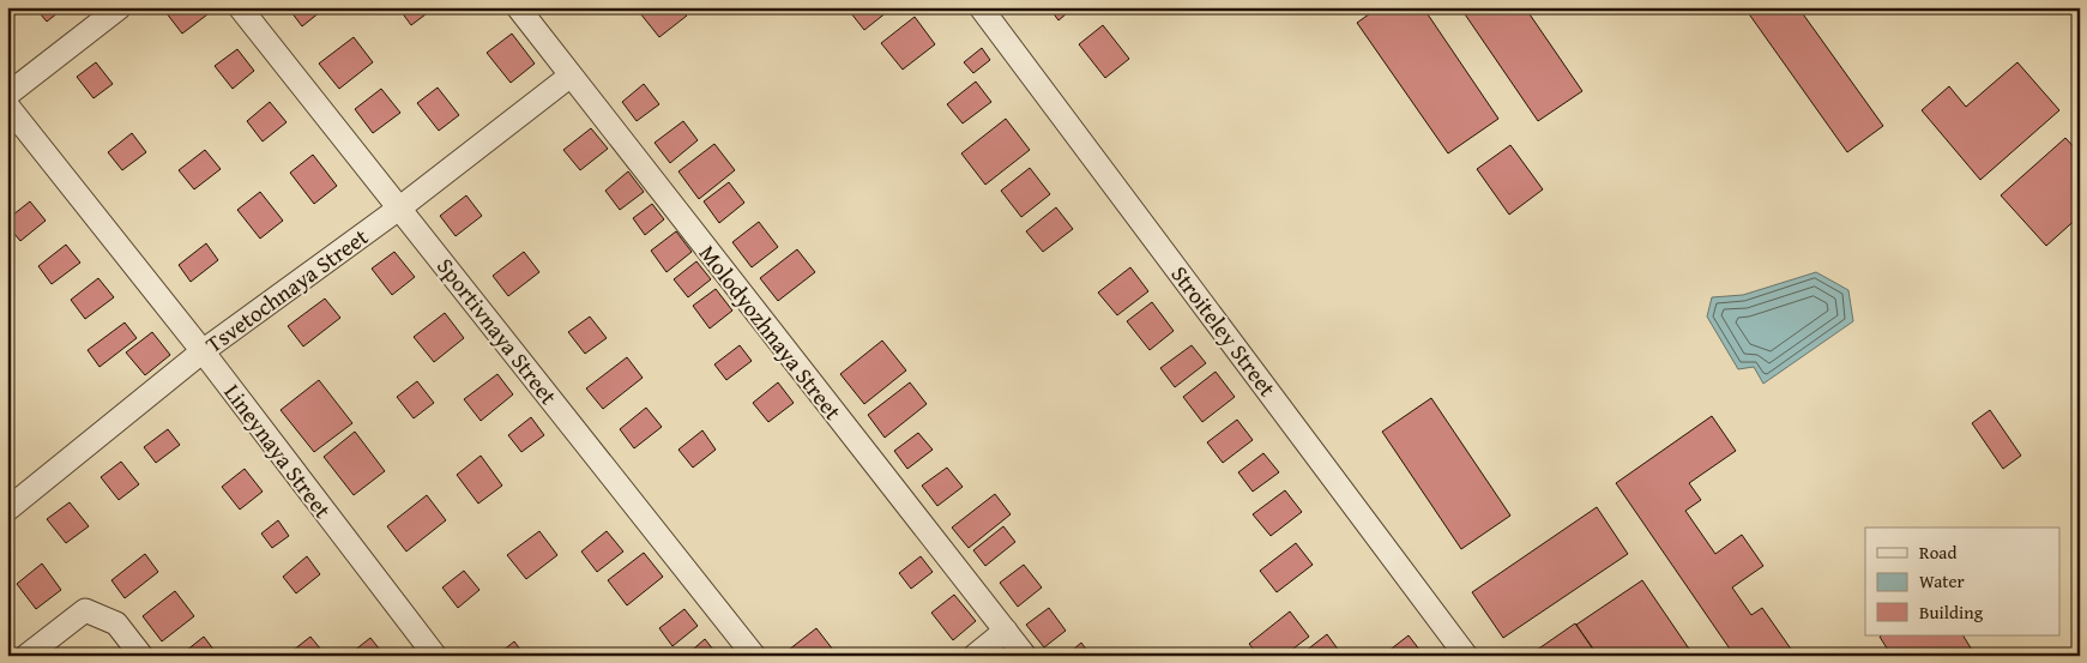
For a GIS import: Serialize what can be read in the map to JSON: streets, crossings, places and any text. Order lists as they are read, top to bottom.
{
  "streets": {
    "street": [
      "Tsvetochnaya Street",
      "Sportivnaya Street",
      "Stroiteley Street",
      "Molodyozhnaya Street",
      "Lineynaya Street"
    ]
  },
  "crossings": [
    ["Tsvetochnaya Street", "Sportivnaya Street"],
    ["Tsvetochnaya Street", "Molodyozhnaya Street"],
    ["Tsvetochnaya Street", "Lineynaya Street"]
  ],
  "legend": ["Road", "Water", "Building"]
}
